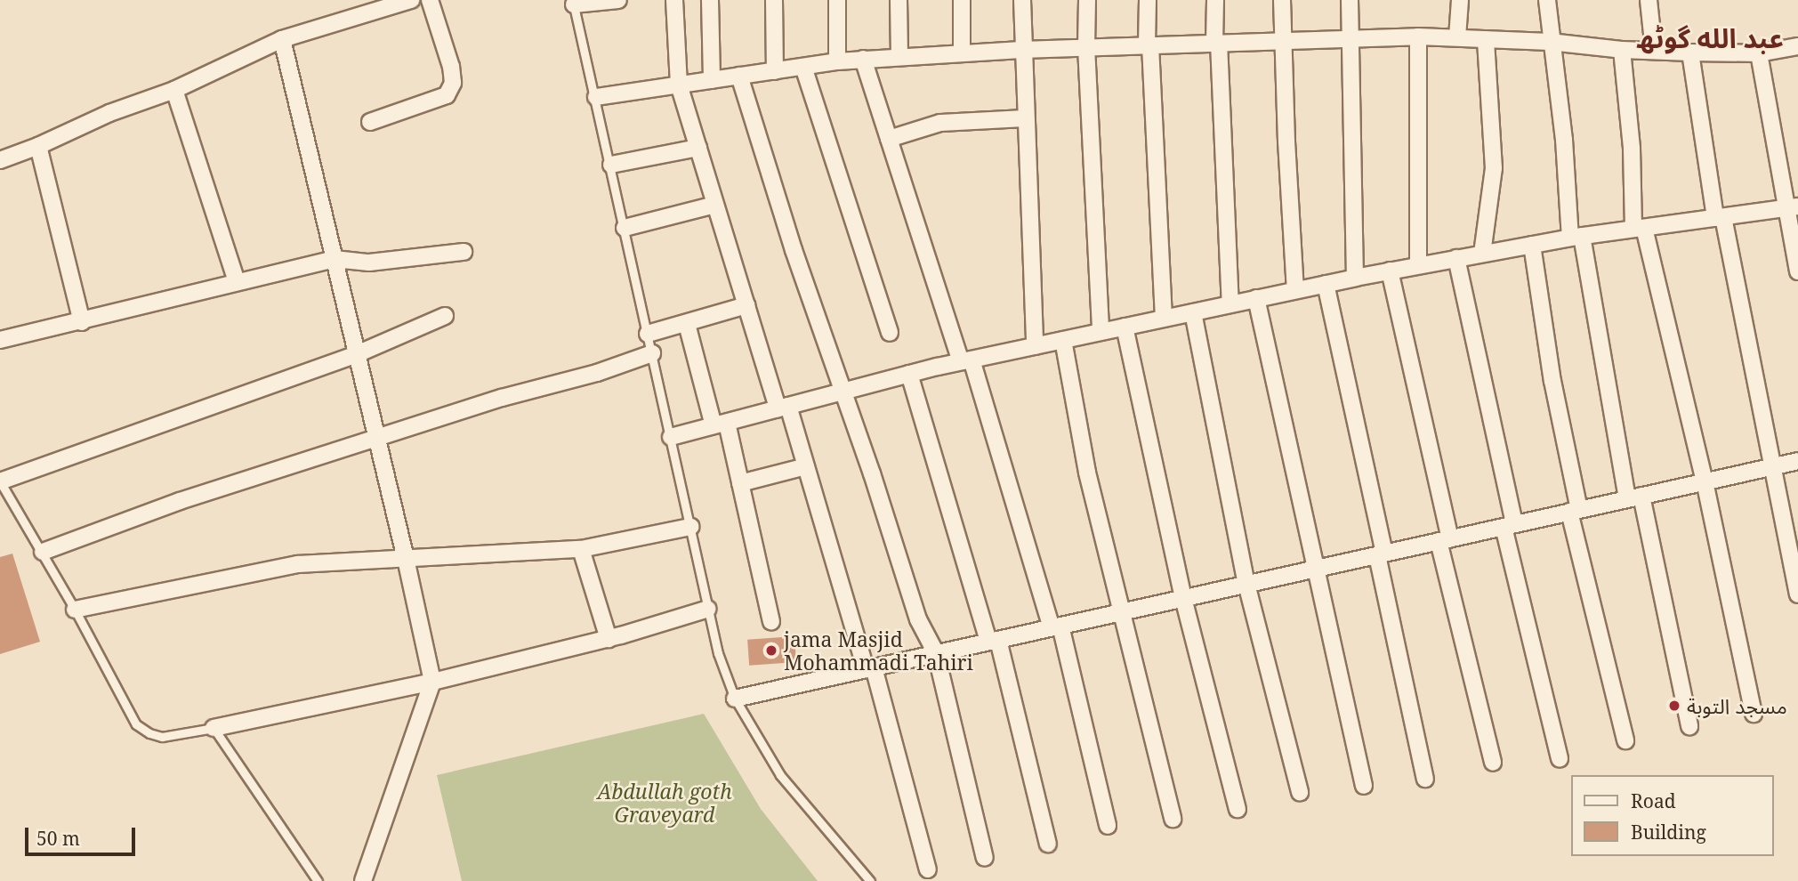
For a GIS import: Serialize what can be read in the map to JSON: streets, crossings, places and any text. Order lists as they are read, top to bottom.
{
  "districts": ["عبد الله گوٹھ"],
  "parks": ["Abdullah goth Graveyard"],
  "places": ["jama Masjid Mohammadi Tahiri", "مسجد التوبة"],
  "legend": ["Road", "Building"],
  "scale_bar": "50 m"
}
